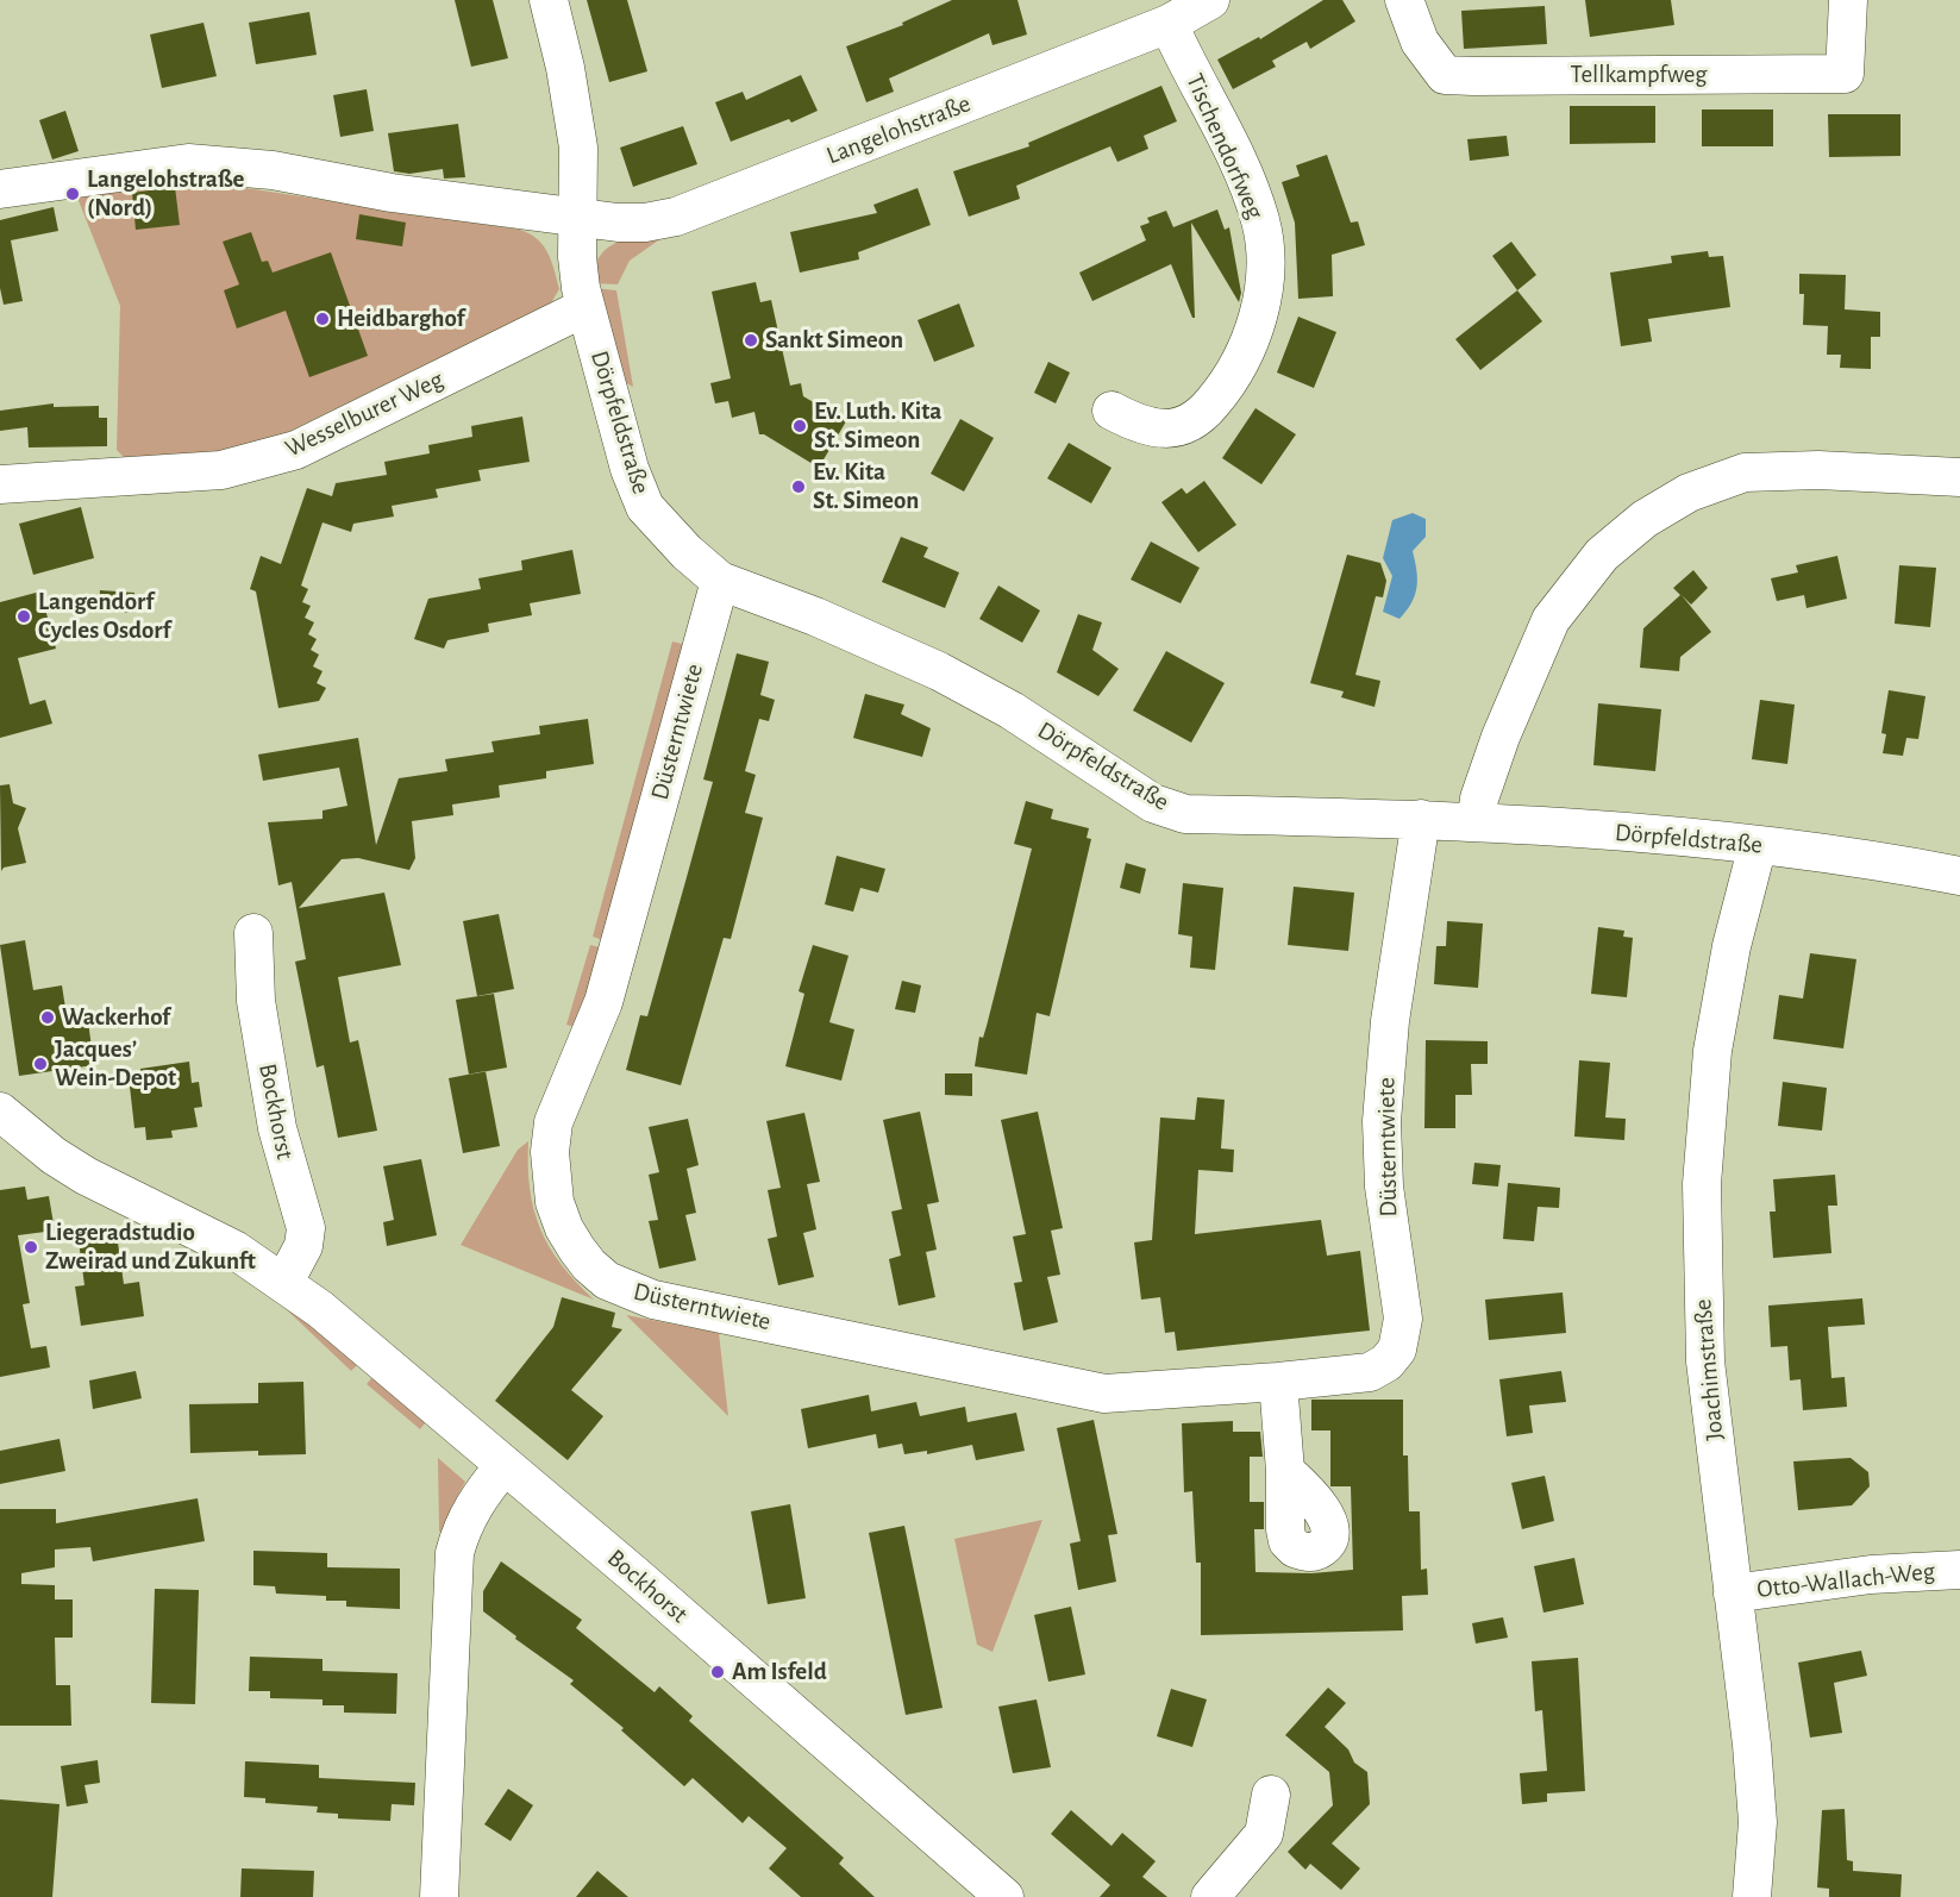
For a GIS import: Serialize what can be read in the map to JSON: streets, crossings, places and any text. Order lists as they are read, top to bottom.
{
  "streets": {
    "street": [
      "Tellkampfweg",
      "Langelohstraße",
      "Tischendorfweg",
      "Wesselburer Weg",
      "Dörpfeldstraße",
      "Düsterntwiete",
      "Bockhorst",
      "Joachimstraße",
      "Otto-Wallach-Weg"
    ]
  },
  "crossings": [
    ["Langelohstraße", "Tischendorfweg"],
    ["Langelohstraße", "Dörpfeldstraße"],
    ["Wesselburer Weg", "Dörpfeldstraße"],
    ["Dörpfeldstraße", "Düsterntwiete"],
    ["Dörpfeldstraße", "Joachimstraße"],
    ["Joachimstraße", "Otto-Wallach-Weg"]
  ],
  "places": [
    "Langelohstraße (Nord)",
    "Heidbarghof",
    "Sankt Simeon",
    "Ev. Luth. Kita St. Simeon",
    "Ev. Kita St. Simeon",
    "Langendorf Cycles Osdorf",
    "Wackerhof",
    "Jacques’ Wein-Depot",
    "Liegeradstudio Zweirad und Zukunft",
    "Am Isfeld"
  ]
}
